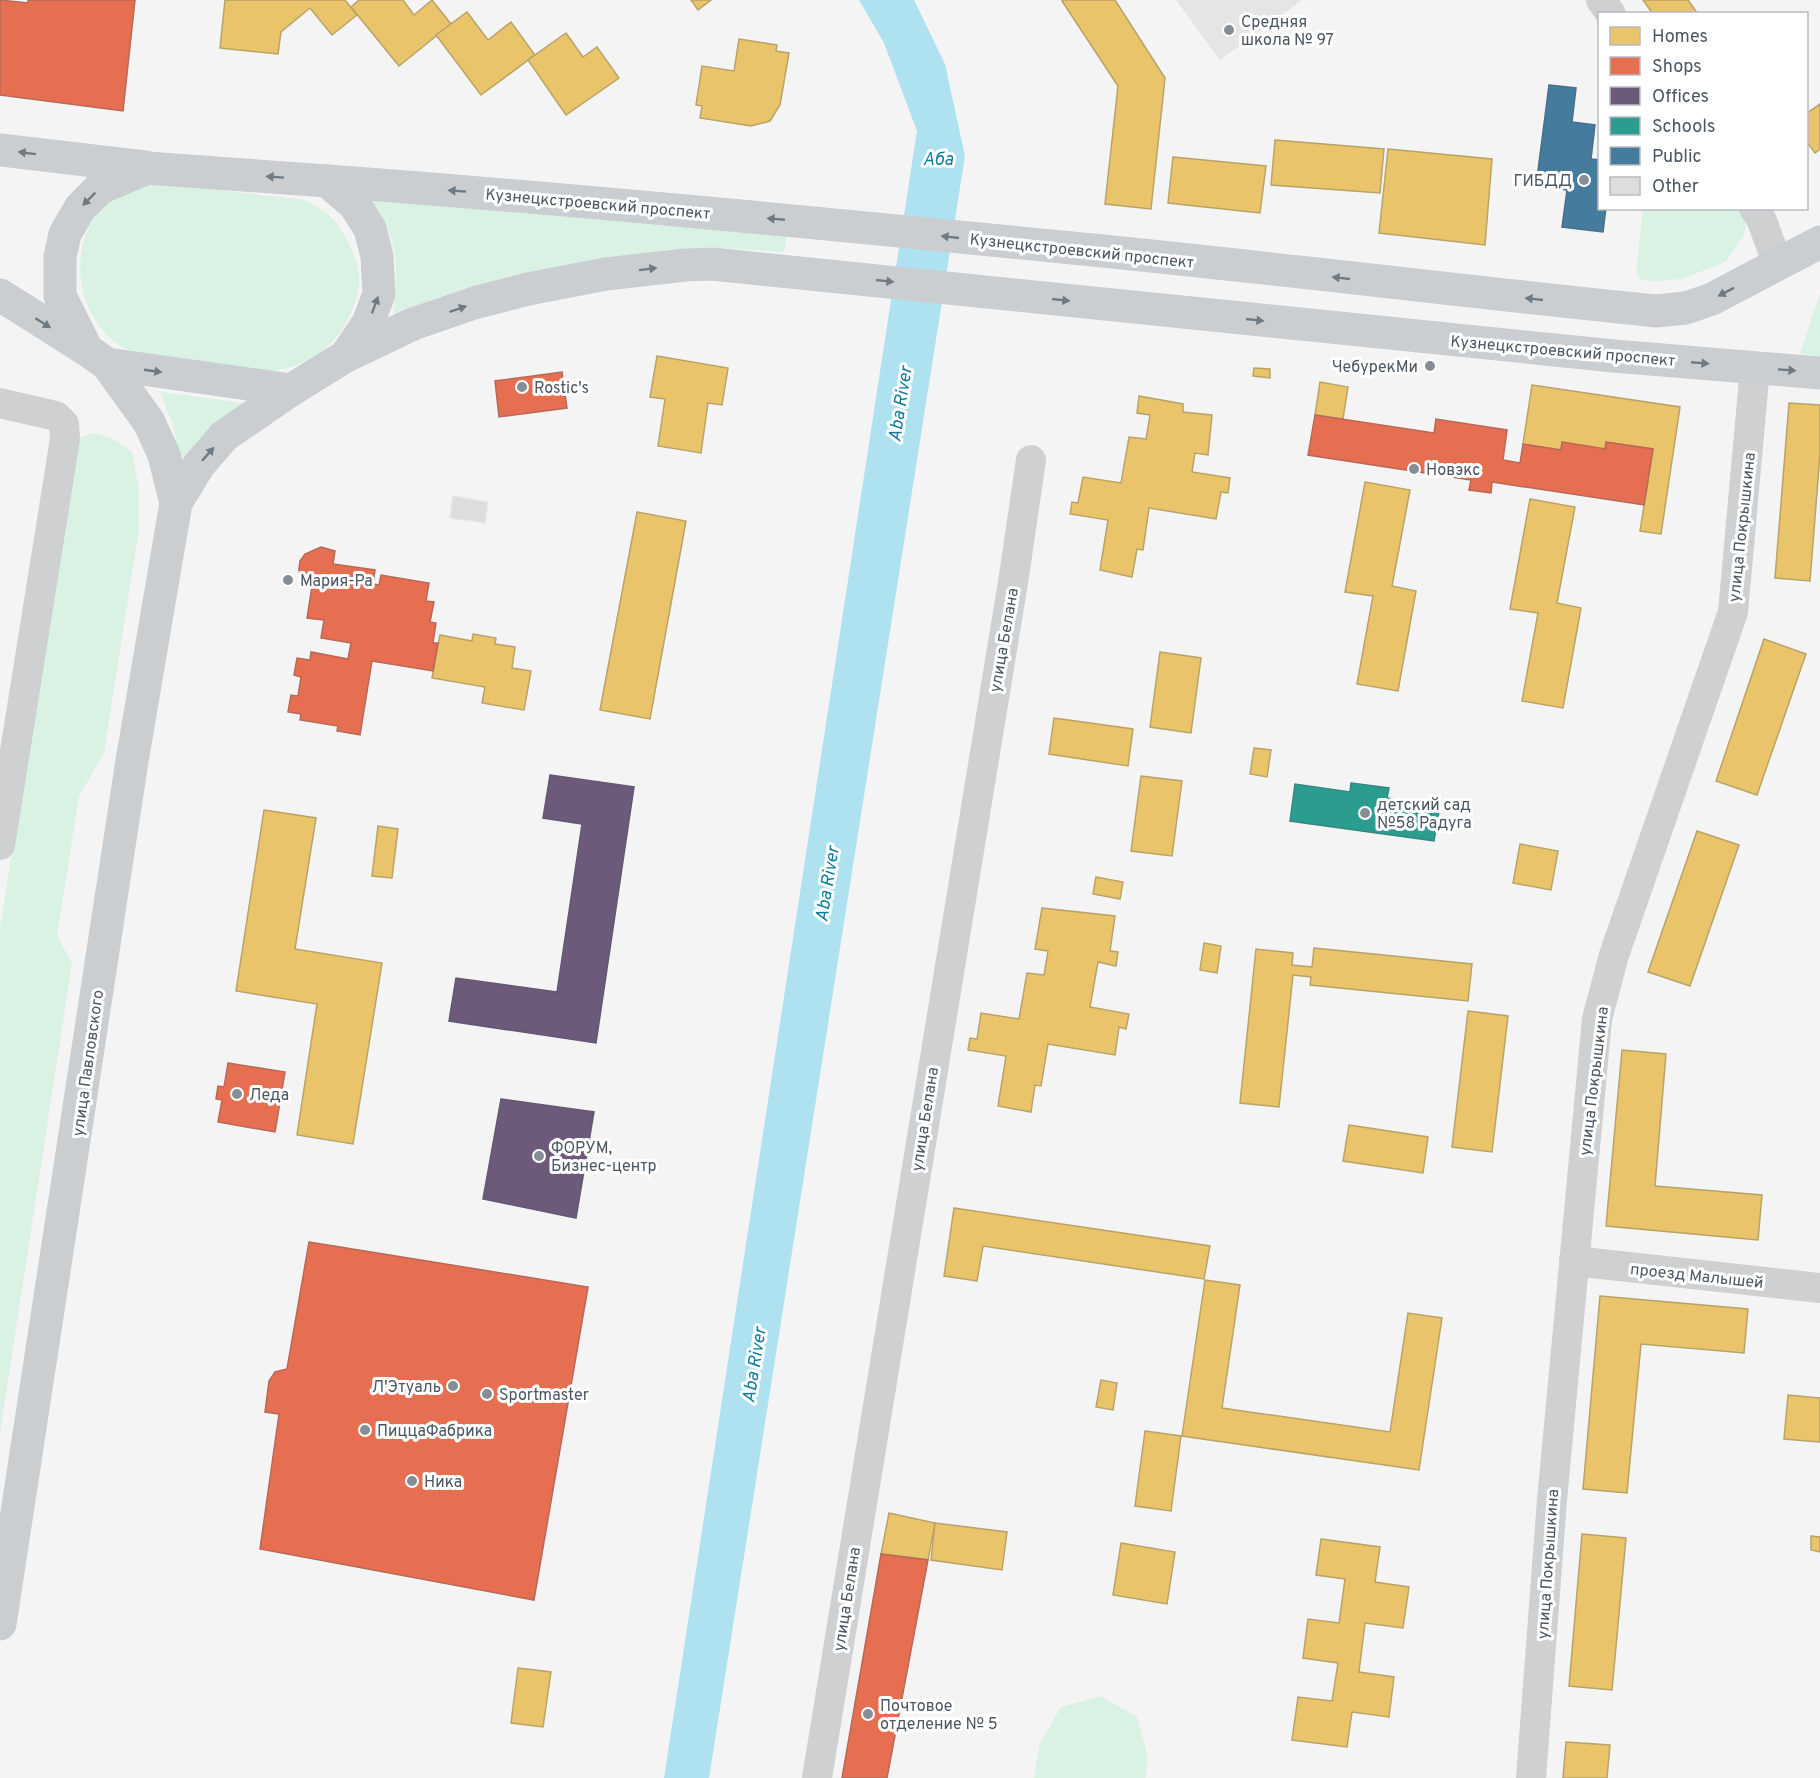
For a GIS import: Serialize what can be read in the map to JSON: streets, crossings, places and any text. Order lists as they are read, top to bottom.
{
  "streets": {
    "main road": ["Кузнецкстроевский проспект", "улица Павловского"],
    "street": ["улица Покрышкина", "улица Белана", "проезд Малышей"]
  },
  "crossings": [
    ["Кузнецкстроевский проспект", "улица Покрышкина"],
    ["Кузнецкстроевский проспект", "улица Павловского"],
    ["улица Покрышкина", "проезд Малышей"]
  ],
  "water": ["Аба", "Aba River"],
  "places": [
    "Средняя школа № 97",
    "ГИБДД",
    "ЧебурекМи",
    "Rostic's",
    "Новэкс",
    "Мария-Ра",
    "детский сад №58 Радуга",
    "Леда",
    "ФОРУМ, Бизнес-центр",
    "Л'Этуаль",
    "Sportmaster",
    "ПиццаФабрика",
    "Ника",
    "Почтовое отделение № 5"
  ],
  "legend": [
    "Homes",
    "Shops",
    "Offices",
    "Schools",
    "Public",
    "Other"
  ]
}
